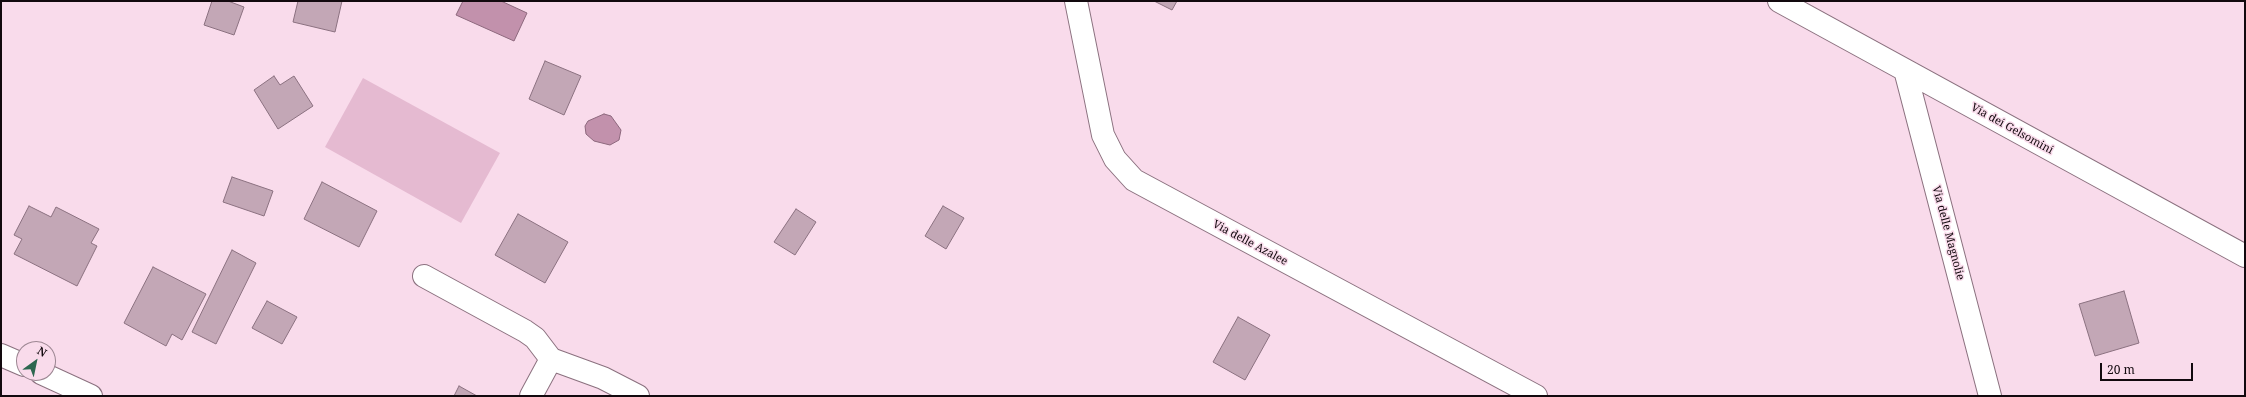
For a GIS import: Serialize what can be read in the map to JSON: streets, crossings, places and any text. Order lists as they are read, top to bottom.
{
  "streets": {
    "street": ["Via dei Gelsomini", "Via delle Magnolie", "Via delle Azalee"]
  },
  "crossings": [
    ["Via dei Gelsomini", "Via delle Magnolie"]
  ],
  "scale_bar": "20 m",
  "north": "top right"
}
